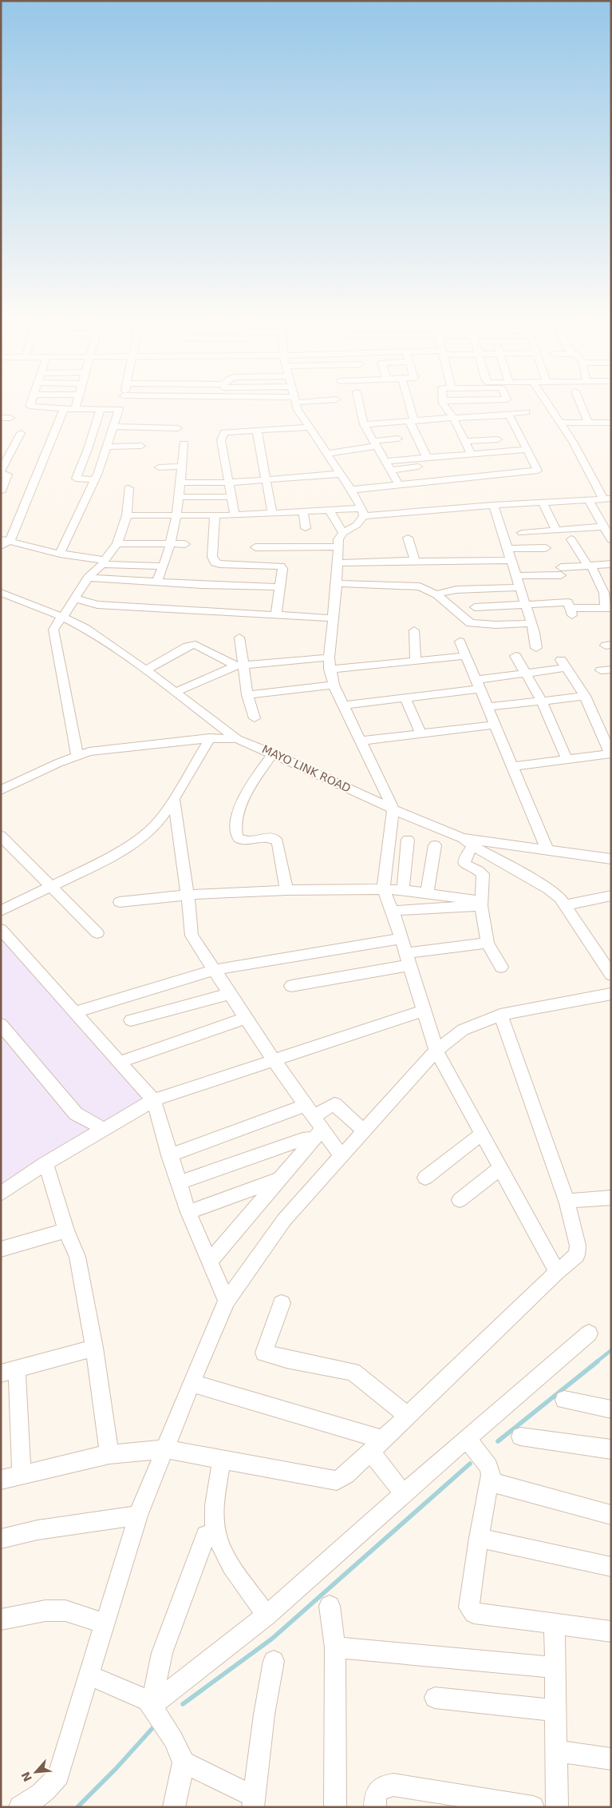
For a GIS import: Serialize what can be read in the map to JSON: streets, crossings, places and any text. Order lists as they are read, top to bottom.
{
  "streets": {
    "street": ["MAYO LINK ROAD"]
  },
  "north": "bottom left"
}
